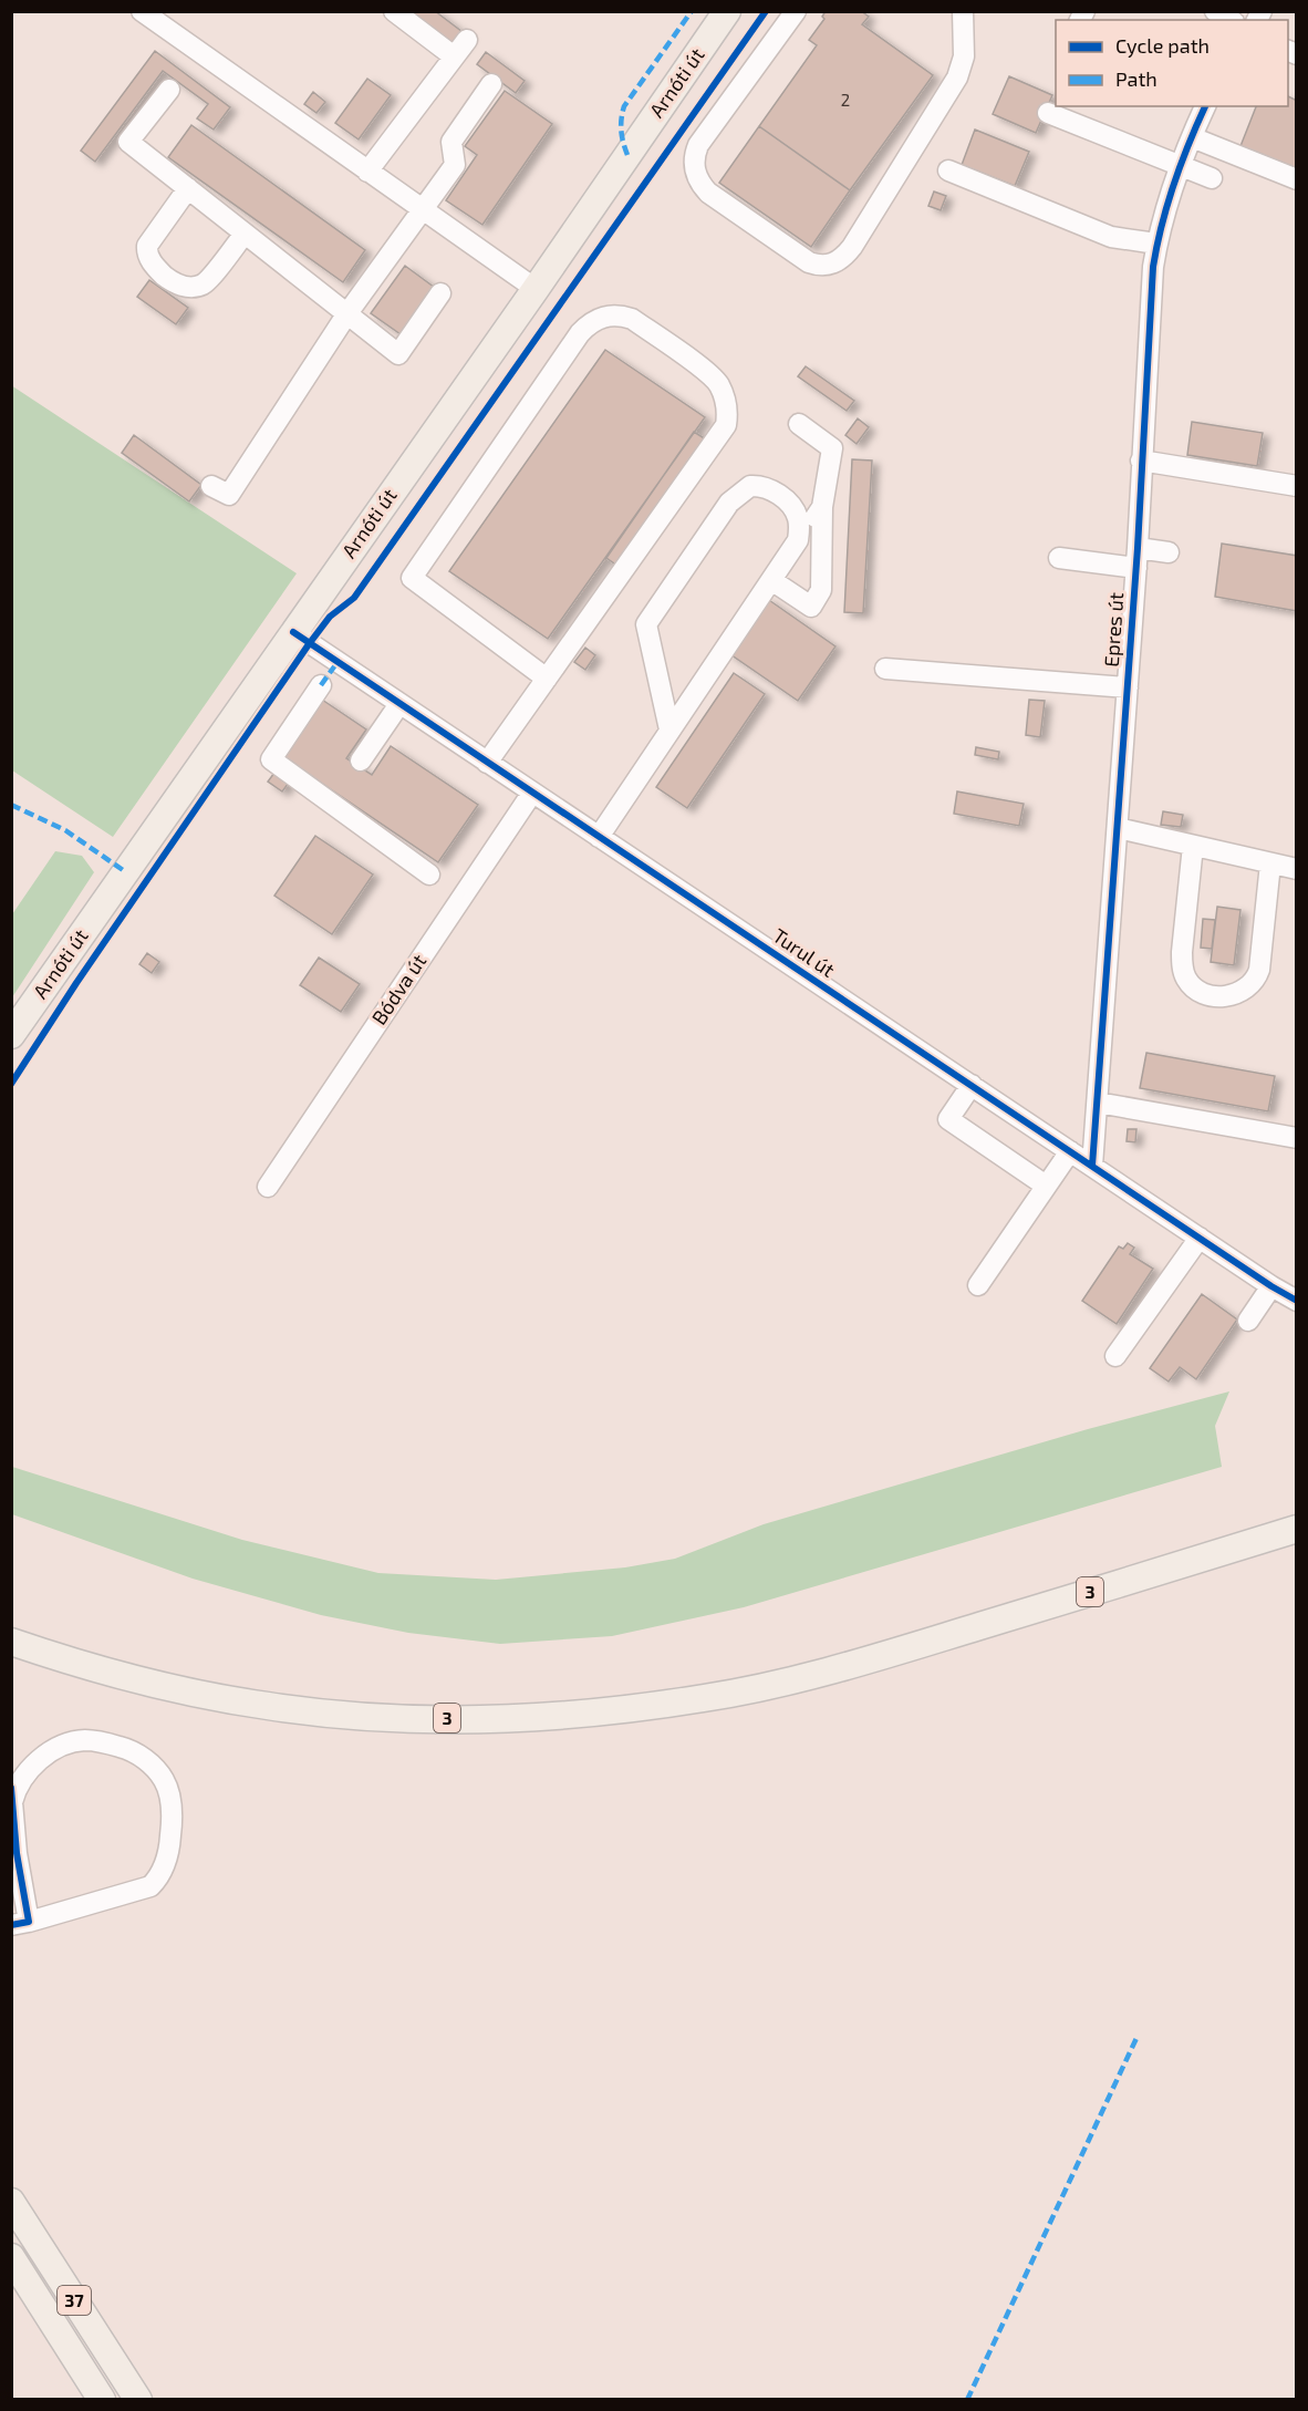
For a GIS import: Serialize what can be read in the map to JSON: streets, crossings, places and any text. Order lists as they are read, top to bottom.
{
  "streets": {
    "main road": ["Arnóti út", "3", "37"],
    "street": ["Epres út", "Turul út", "Bódva út"]
  },
  "crossings": [
    ["Arnóti út", "Turul út"],
    ["Epres út", "Turul út"],
    ["Turul út", "Bódva út"]
  ],
  "house_numbers": ["2"],
  "legend": ["Cycle path", "Path"]
}
